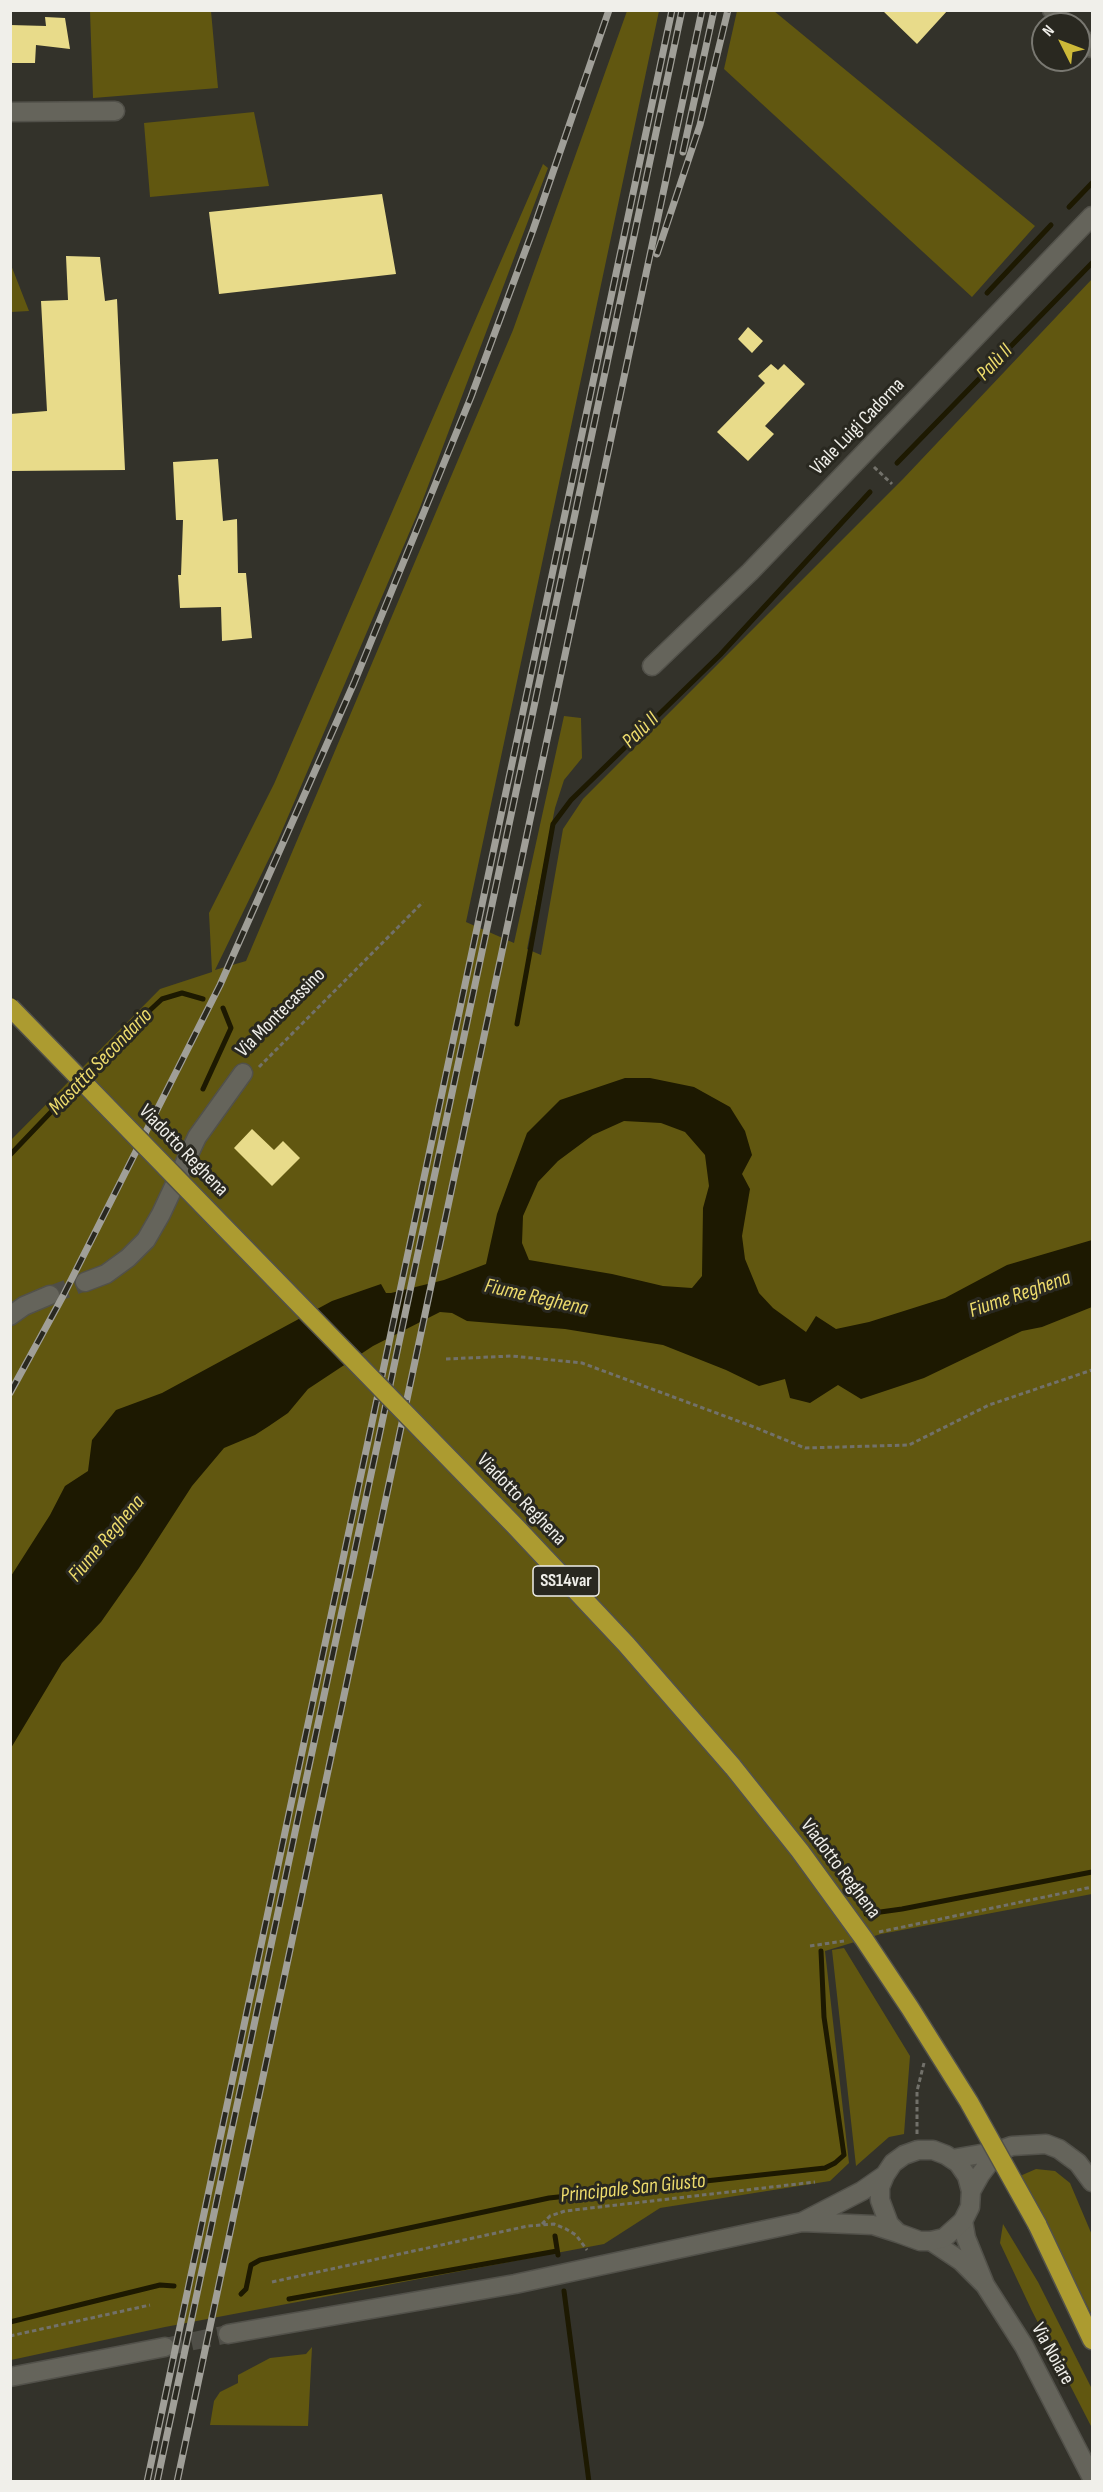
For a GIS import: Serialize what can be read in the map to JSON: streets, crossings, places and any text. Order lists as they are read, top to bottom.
{
  "streets": {
    "highway": ["Viadotto Reghena", "SS14var"],
    "street": ["Viale Luigi Cadorna", "Via Montecassino", "Via Noiare"]
  },
  "water": [
    "Palù II",
    "Masatta Secondario",
    "Fiume Reghena",
    "Principale San Giusto"
  ],
  "north": "top left"
}
